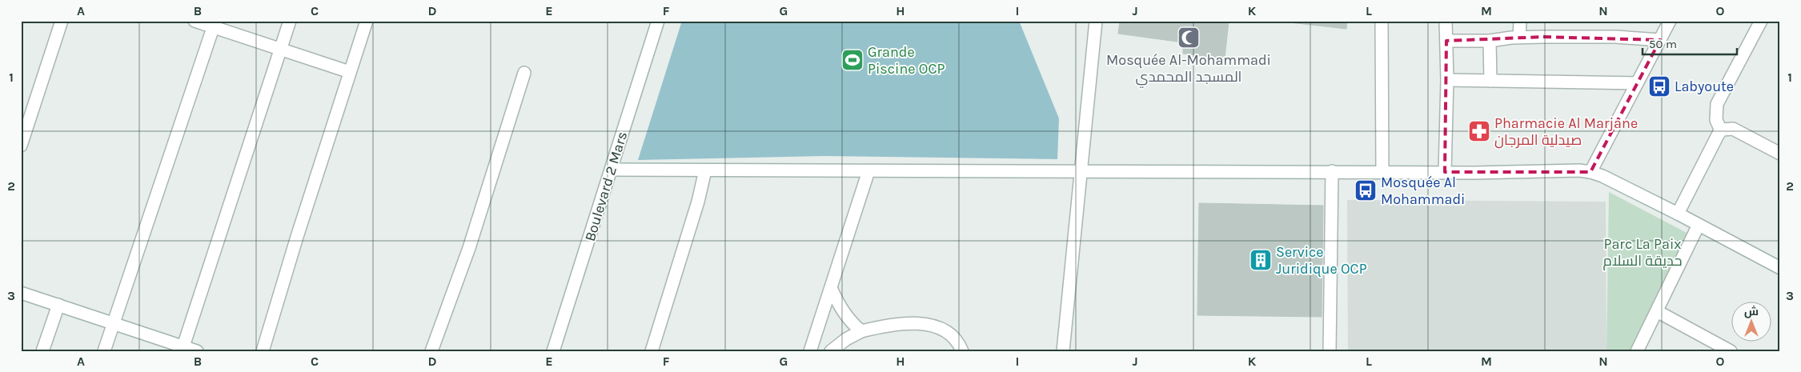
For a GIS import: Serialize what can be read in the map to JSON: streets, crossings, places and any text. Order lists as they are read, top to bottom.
{
  "streets": {
    "street": ["Boulevard 2 Mars"]
  },
  "parks": ["Parc La Paix حديقة السلام"],
  "places": {
    "mosque": ["Mosquée Al-Mohammadi المسجد المحمدي"],
    "sports": ["Grande Piscine OCP"],
    "bus stop": ["Labyoute", "Mosquée Al Mohammadi"],
    "pharmacy": ["Pharmacie Al Marjane صيدلية المرجان"],
    "building": ["Service Juridique OCP"]
  },
  "scale_bar": "50 m",
  "north": "top",
  "grid": {
    "columns": [
      "A",
      "B",
      "C",
      "D",
      "E",
      "F",
      "G",
      "H",
      "I",
      "J",
      "K",
      "L",
      "M",
      "N",
      "O"
    ],
    "rows": ["1", "2", "3"]
  }
}
